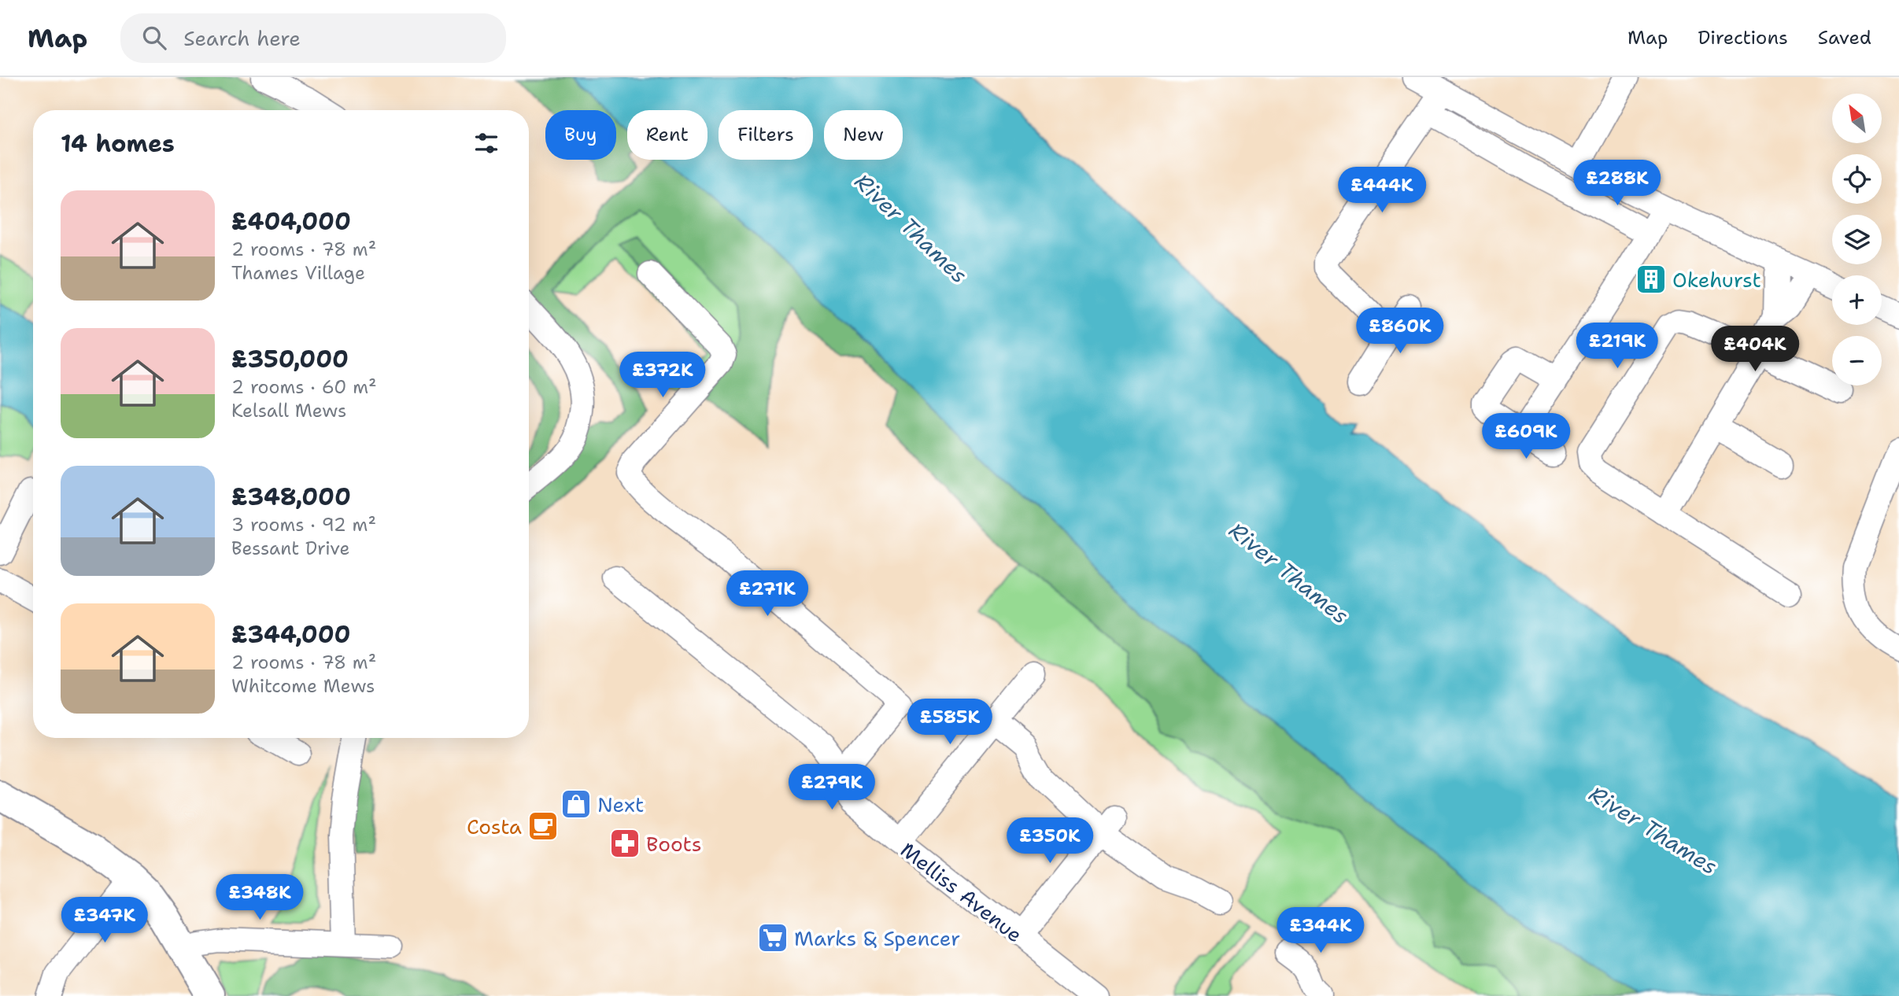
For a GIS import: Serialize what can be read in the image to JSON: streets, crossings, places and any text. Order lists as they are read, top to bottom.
{
  "streets": {
    "street": ["Melliss Avenue"]
  },
  "water": ["River Thames"],
  "places": {
    "building": ["Okehurst"],
    "shop": ["Next"],
    "cafe": ["Costa"],
    "pharmacy": ["Boots"],
    "supermarket": ["Marks & Spencer"]
  },
  "north": "top left",
  "page": {
    "header": "Map",
    "search": "Search here",
    "nav": ["Map", "Directions", "Saved"],
    "map_buttons": ["+", "−"],
    "chip": [
      "Buy",
      "Rent",
      "Filters",
      "New"
    ],
    "heading": "14 homes",
    "price": [
      "£288K",
      "£444K",
      "£860K",
      "£219K",
      "£404K",
      "£372K",
      "£609K",
      "£271K",
      "£585K",
      "£279K",
      "£350K",
      "£348K",
      "£347K",
      "£344K"
    ],
    "list": [
      {
        "name": "£404,000",
        "note": "2 rooms · 78 m² · Thames Village"
      },
      {
        "name": "£350,000",
        "note": "2 rooms · 60 m² · Kelsall Mews"
      },
      {
        "name": "£348,000",
        "note": "3 rooms · 92 m² · Bessant Drive"
      },
      {
        "name": "£344,000",
        "note": "2 rooms · 78 m² · Whitcome Mews"
      }
    ]
  }
}
